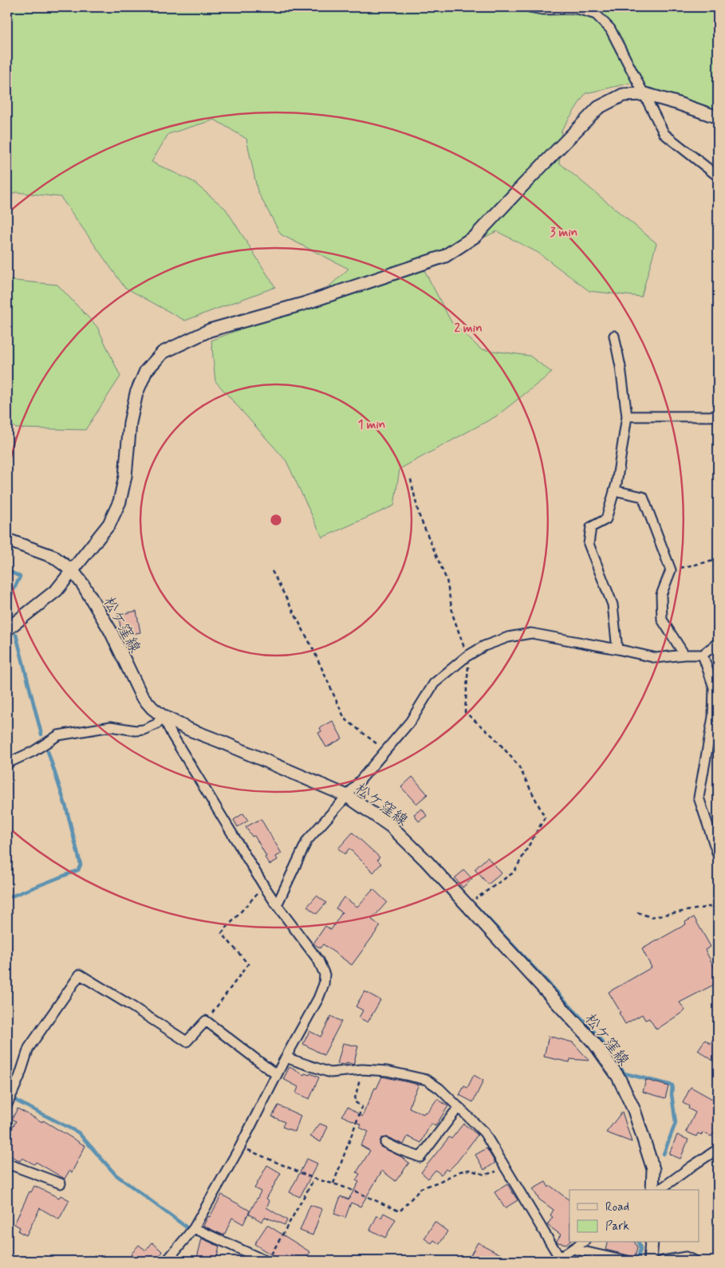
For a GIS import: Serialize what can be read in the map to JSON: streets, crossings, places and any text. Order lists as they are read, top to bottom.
{
  "streets": {
    "street": ["松ケ窪線"]
  },
  "legend": ["Road", "Park"],
  "rings": ["3 min", "2 min", "1 min"]
}
